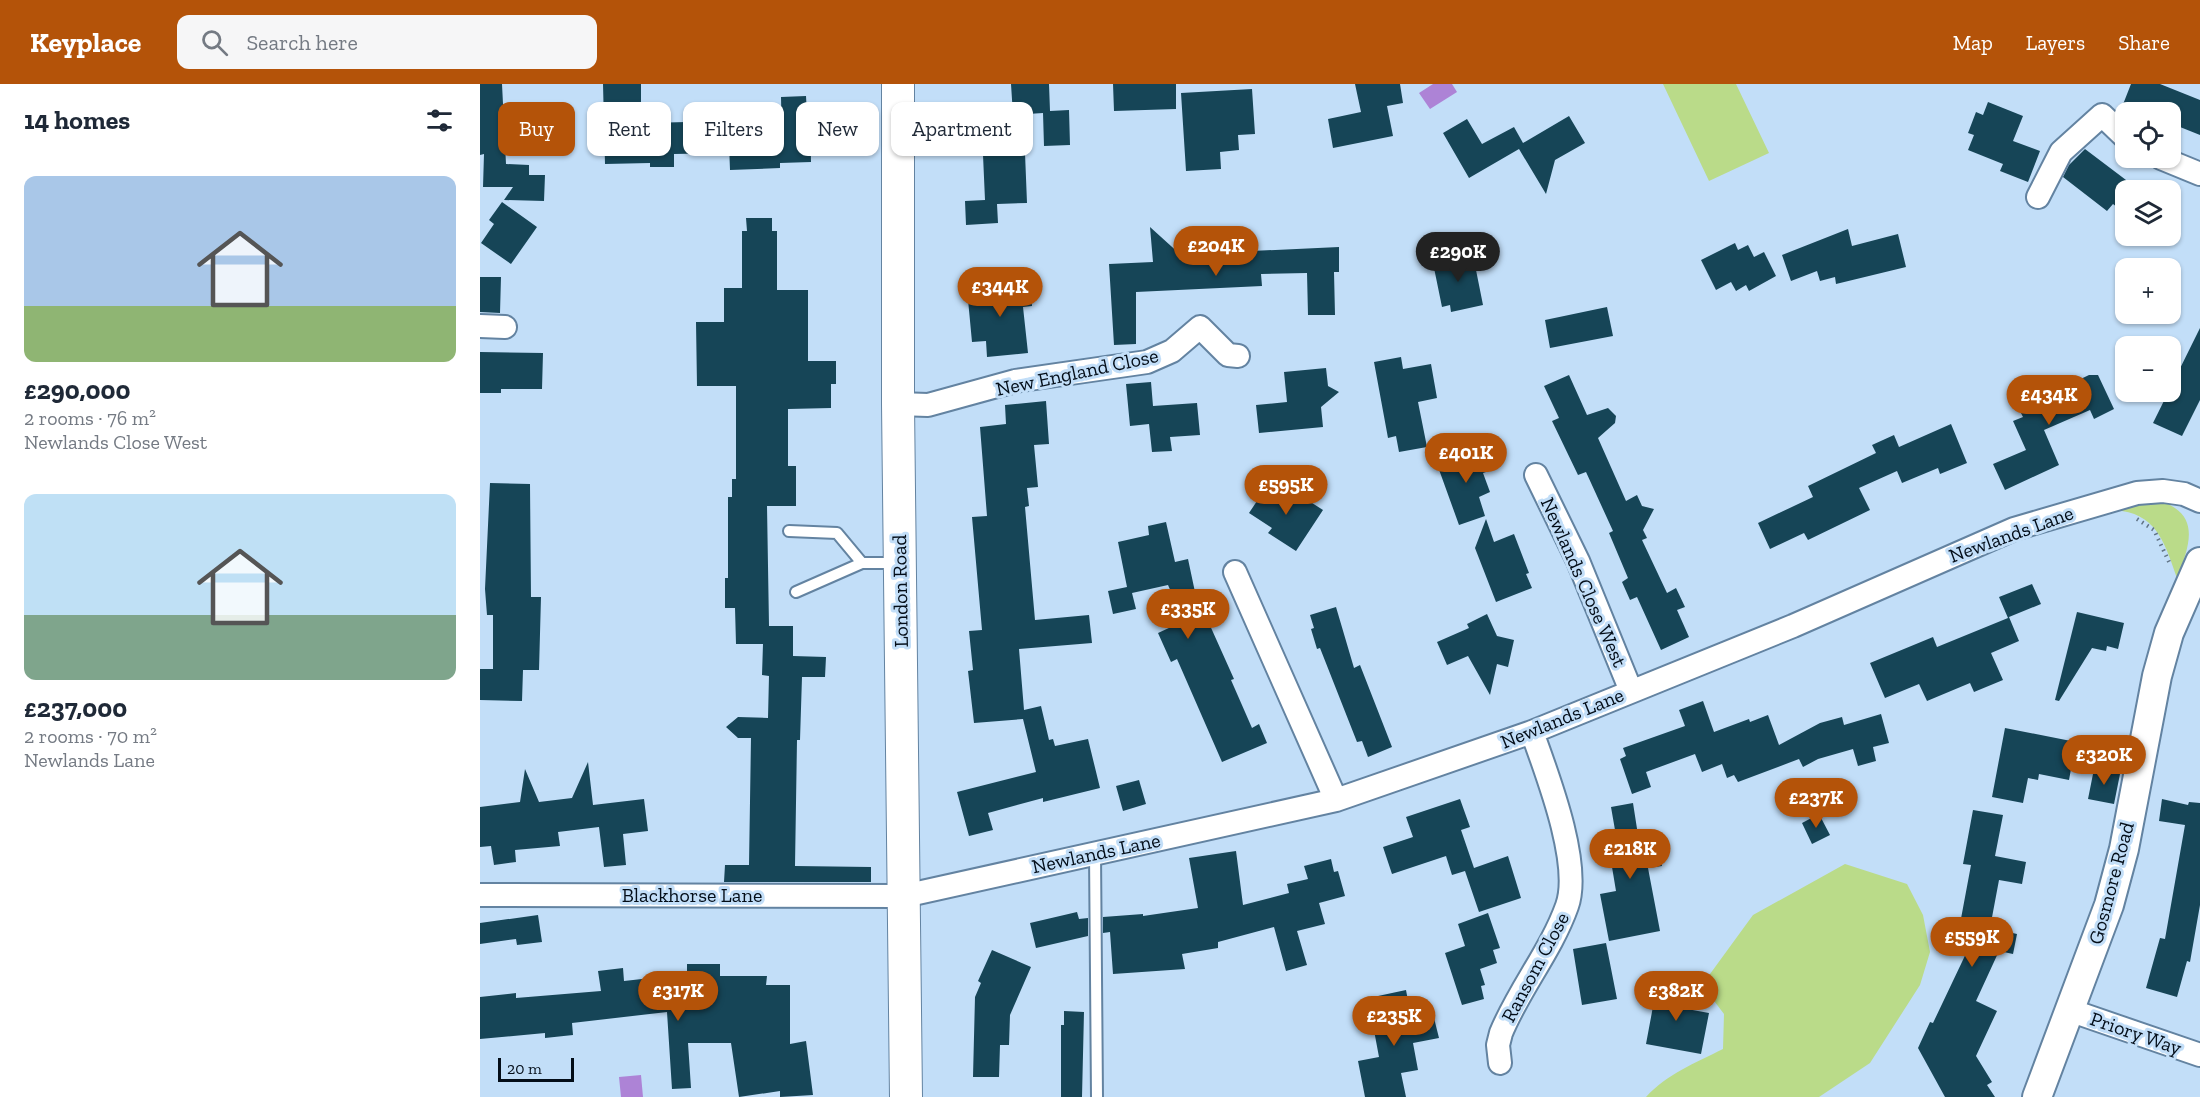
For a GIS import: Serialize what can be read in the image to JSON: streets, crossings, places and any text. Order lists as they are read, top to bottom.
{
  "streets": {
    "main road": ["London Road"],
    "street": [
      "New England Close",
      "Newlands Lane",
      "Newlands Close West",
      "Gosmore Road",
      "Blackhorse Lane",
      "Ransom Close",
      "Priory Way"
    ]
  },
  "crossings": [
    ["New England Close", "London Road"],
    ["Newlands Lane", "Newlands Close West"],
    ["Newlands Lane", "London Road"],
    ["Newlands Lane", "Blackhorse Lane"],
    ["Newlands Lane", "Ransom Close"],
    ["London Road", "Blackhorse Lane"],
    ["Gosmore Road", "Priory Way"]
  ],
  "scale_bar": "20 m",
  "page": {
    "header": "Keyplace",
    "search": "Search here",
    "nav": ["Map", "Layers", "Share"],
    "heading": "14 homes",
    "map_buttons": ["+", "−"],
    "chip": [
      "Buy",
      "Rent",
      "Filters",
      "New",
      "Apartment"
    ],
    "list": [
      {
        "name": "£290,000",
        "note": "2 rooms · 76 m² · Newlands Close West"
      },
      {
        "name": "£237,000",
        "note": "2 rooms · 70 m² · Newlands Lane"
      }
    ],
    "price": [
      "£204K",
      "£290K",
      "£344K",
      "£434K",
      "£401K",
      "£595K",
      "£335K",
      "£320K",
      "£237K",
      "£218K",
      "£559K",
      "£317K",
      "£382K",
      "£235K"
    ],
    "scale": "20 m"
  }
}
